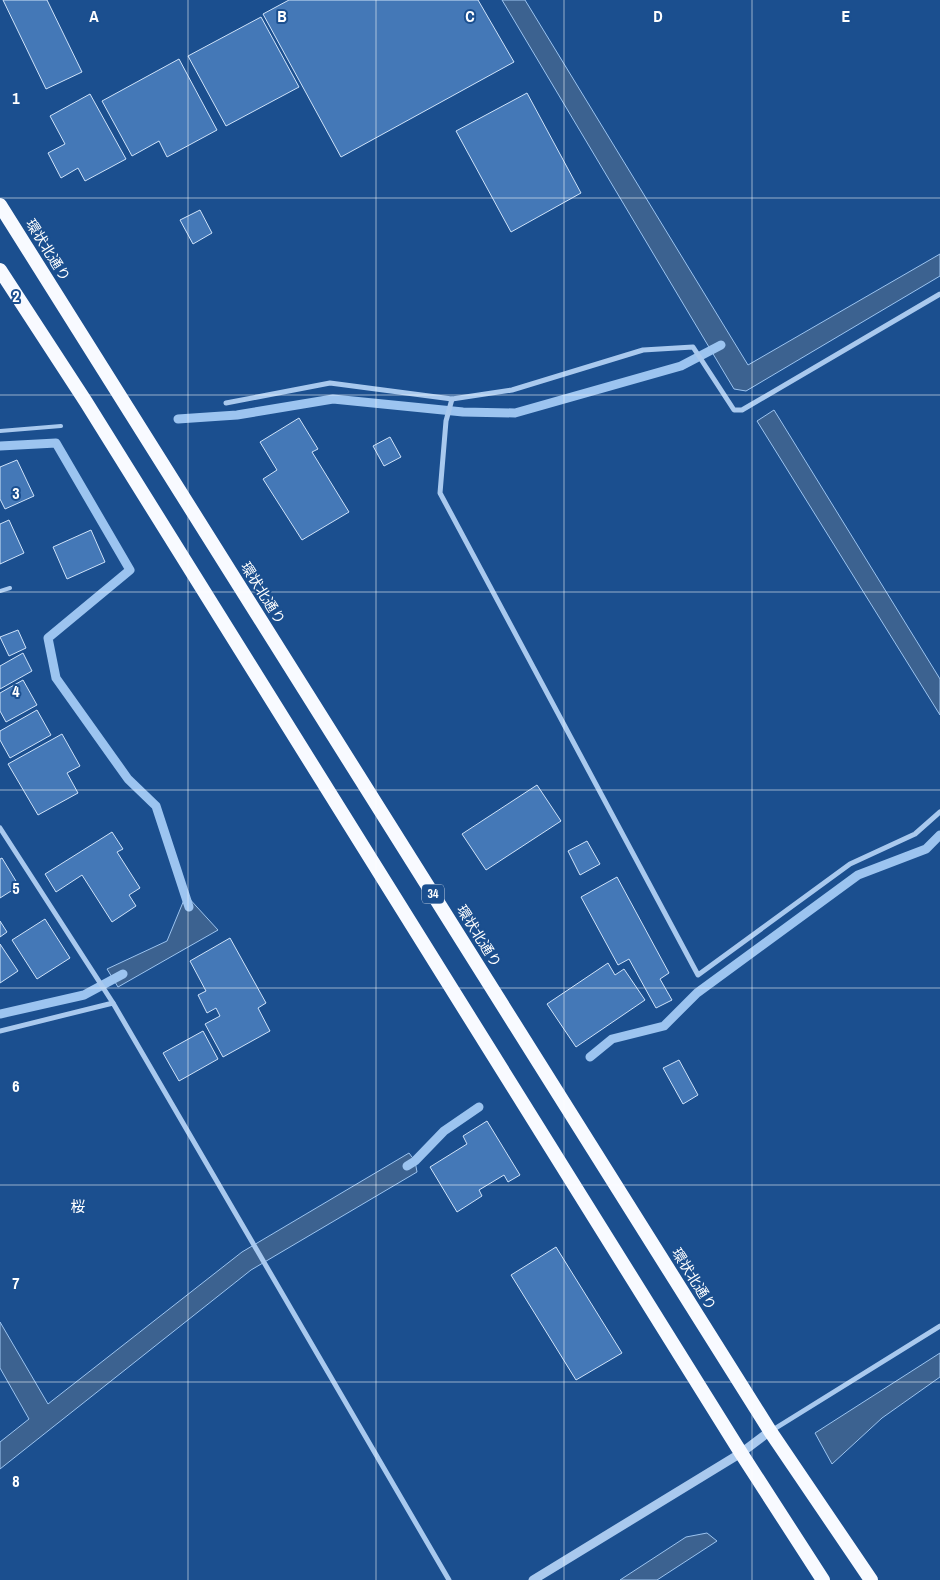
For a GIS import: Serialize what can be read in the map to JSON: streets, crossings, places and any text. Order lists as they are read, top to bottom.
{
  "streets": {
    "highway": ["環状北通り", "34"]
  },
  "districts": ["桜"],
  "grid": {
    "columns": [
      "A",
      "B",
      "C",
      "D",
      "E"
    ],
    "rows": [
      "1",
      "2",
      "3",
      "4",
      "5",
      "6",
      "7",
      "8"
    ]
  }
}
